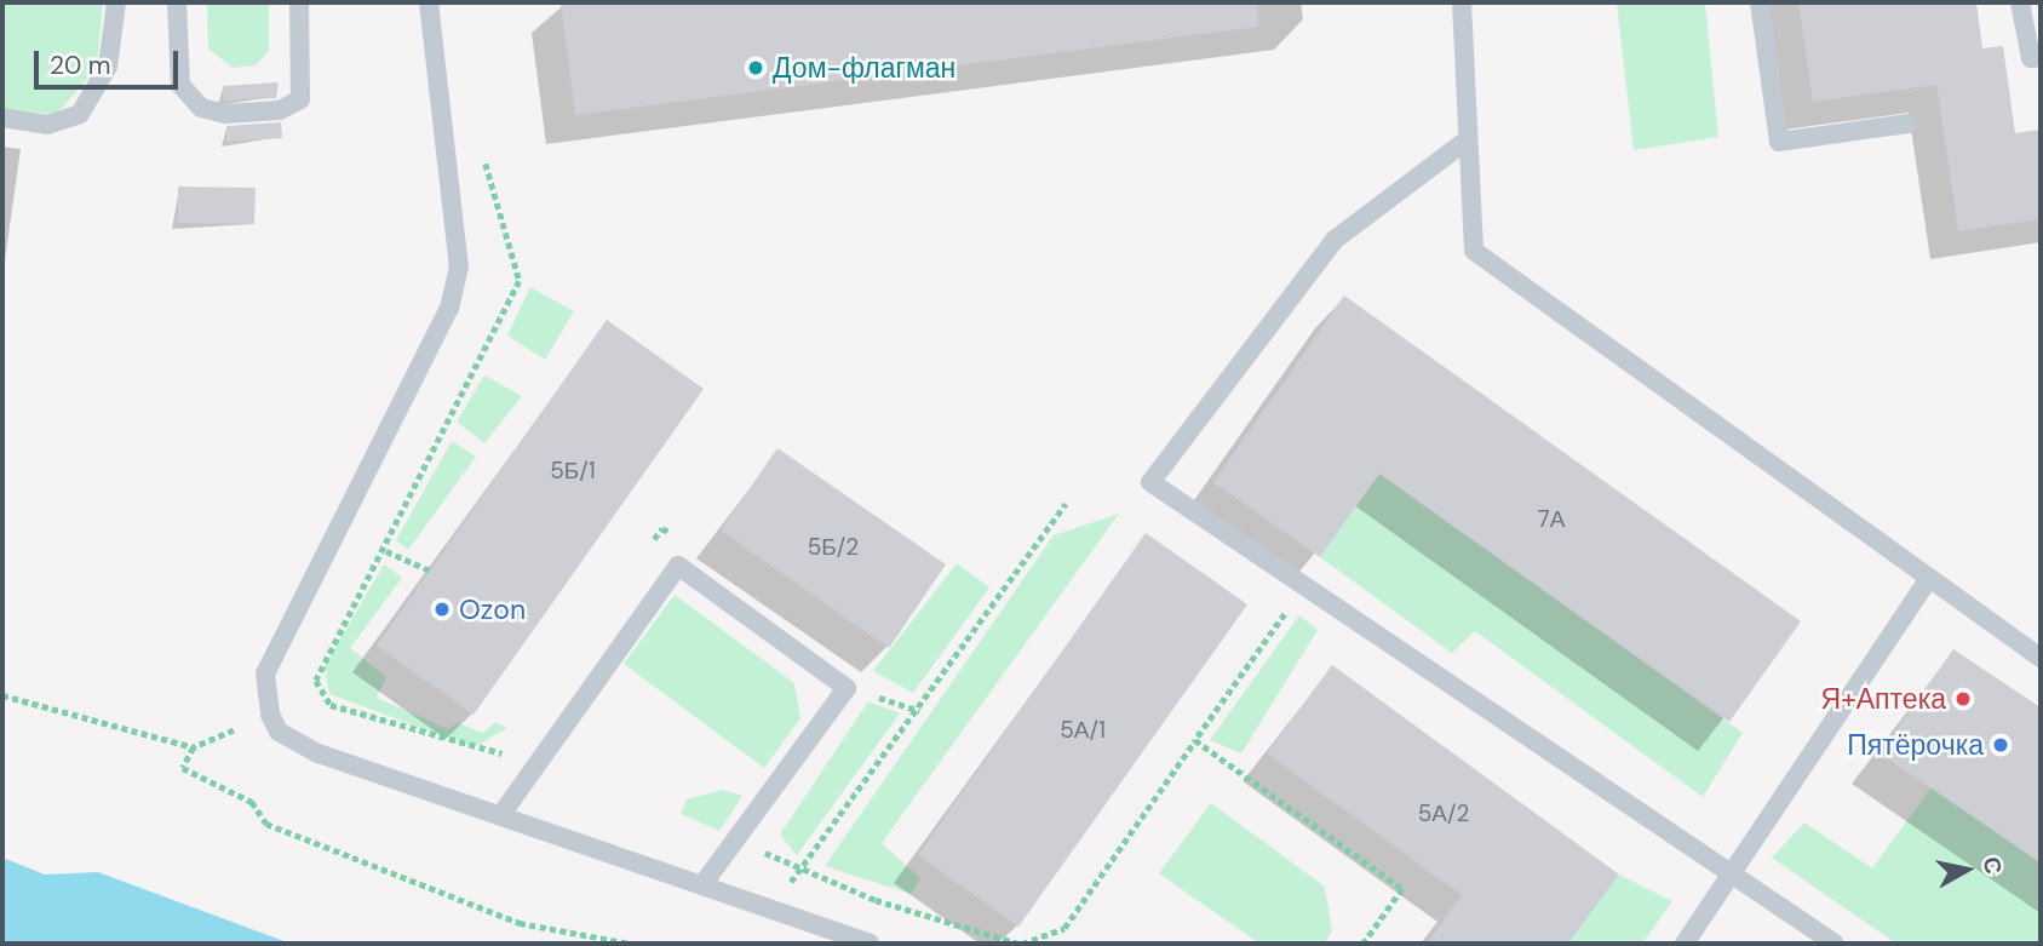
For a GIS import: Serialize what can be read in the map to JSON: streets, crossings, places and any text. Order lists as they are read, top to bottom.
{
  "places": [
    "Дом-флагман",
    "Ozon",
    "Я+Аптека",
    "Пятёрочка"
  ],
  "house_numbers": [
    "5Б/1",
    "7А",
    "5Б/2",
    "5А/1",
    "5А/2"
  ],
  "scale_bar": "20 m",
  "north": "right"
}
